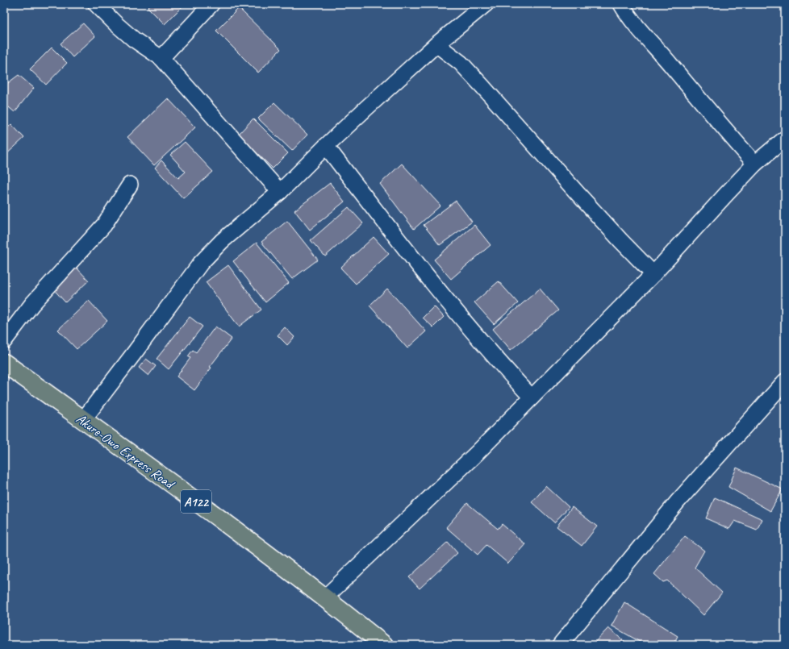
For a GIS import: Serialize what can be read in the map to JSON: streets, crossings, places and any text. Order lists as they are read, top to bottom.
{
  "streets": {
    "highway": ["Akure-Owo Express Road", "A122"]
  }
}
